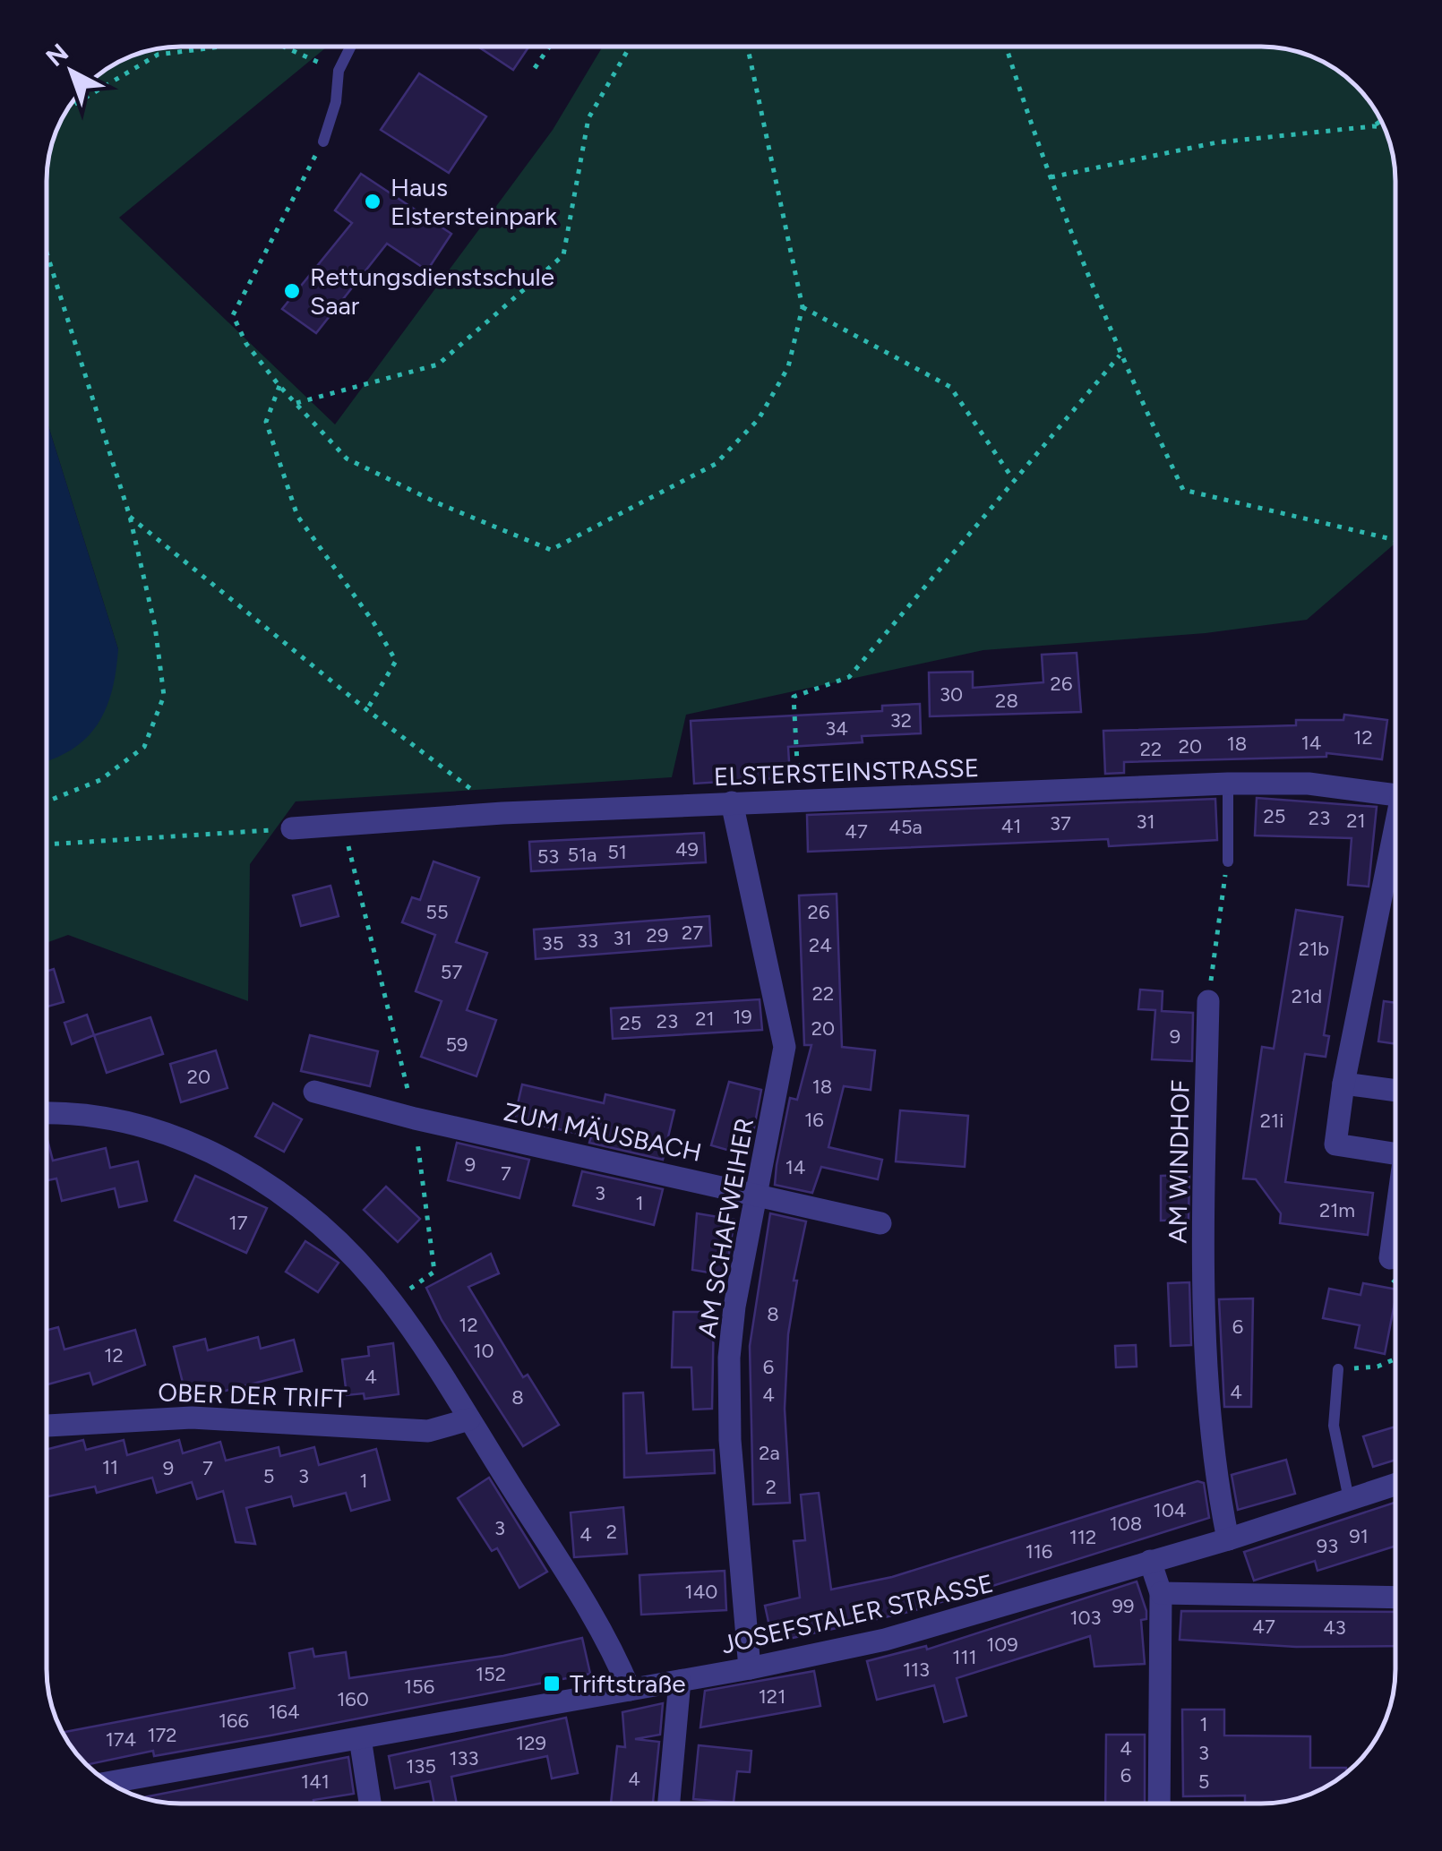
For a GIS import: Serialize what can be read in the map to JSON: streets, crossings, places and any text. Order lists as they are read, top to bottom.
{
  "streets": {
    "street": [
      "ELSTERSTEINSTRASSE",
      "ZUM MÄUSBACH",
      "AM WINDHOF",
      "AM SCHAFWEIHER",
      "OBER DER TRIFT",
      "JOSEFSTALER STRASSE"
    ]
  },
  "crossings": [
    ["ELSTERSTEINSTRASSE", "AM SCHAFWEIHER"],
    ["ZUM MÄUSBACH", "AM SCHAFWEIHER"],
    ["AM WINDHOF", "JOSEFSTALER STRASSE"],
    ["AM SCHAFWEIHER", "JOSEFSTALER STRASSE"]
  ],
  "places": {
    "other": ["Haus Elstersteinpark", "Rettungsdienstschule Saar"],
    "transit": ["Triftstraße"]
  },
  "house_numbers": [
    "26",
    "30",
    "28",
    "32",
    "34",
    "12",
    "14",
    "18",
    "20",
    "22",
    "25",
    "23",
    "21",
    "31",
    "37",
    "41",
    "45a",
    "47",
    "49",
    "51",
    "51a",
    "53",
    "55",
    "26",
    "27",
    "29",
    "31",
    "33",
    "35",
    "24",
    "21b",
    "57",
    "22",
    "21d",
    "19",
    "21",
    "23",
    "25",
    "20",
    "9",
    "59",
    "20",
    "18",
    "16",
    "21i",
    "9",
    "14",
    "7",
    "3",
    "1",
    "21m",
    "17",
    "8",
    "12",
    "6",
    "10",
    "12",
    "6",
    "4",
    "4",
    "4",
    "8",
    "2a",
    "11",
    "9",
    "7",
    "5",
    "3",
    "1",
    "2",
    "104",
    "108",
    "3",
    "2",
    "4",
    "91",
    "112",
    "93",
    "116",
    "140",
    "99",
    "103",
    "47",
    "43",
    "109",
    "111",
    "113",
    "152",
    "156",
    "121",
    "160",
    "164",
    "166",
    "1",
    "172",
    "174",
    "129",
    "4",
    "3",
    "133",
    "135",
    "6",
    "4",
    "141",
    "5"
  ],
  "north": "top left"
}
